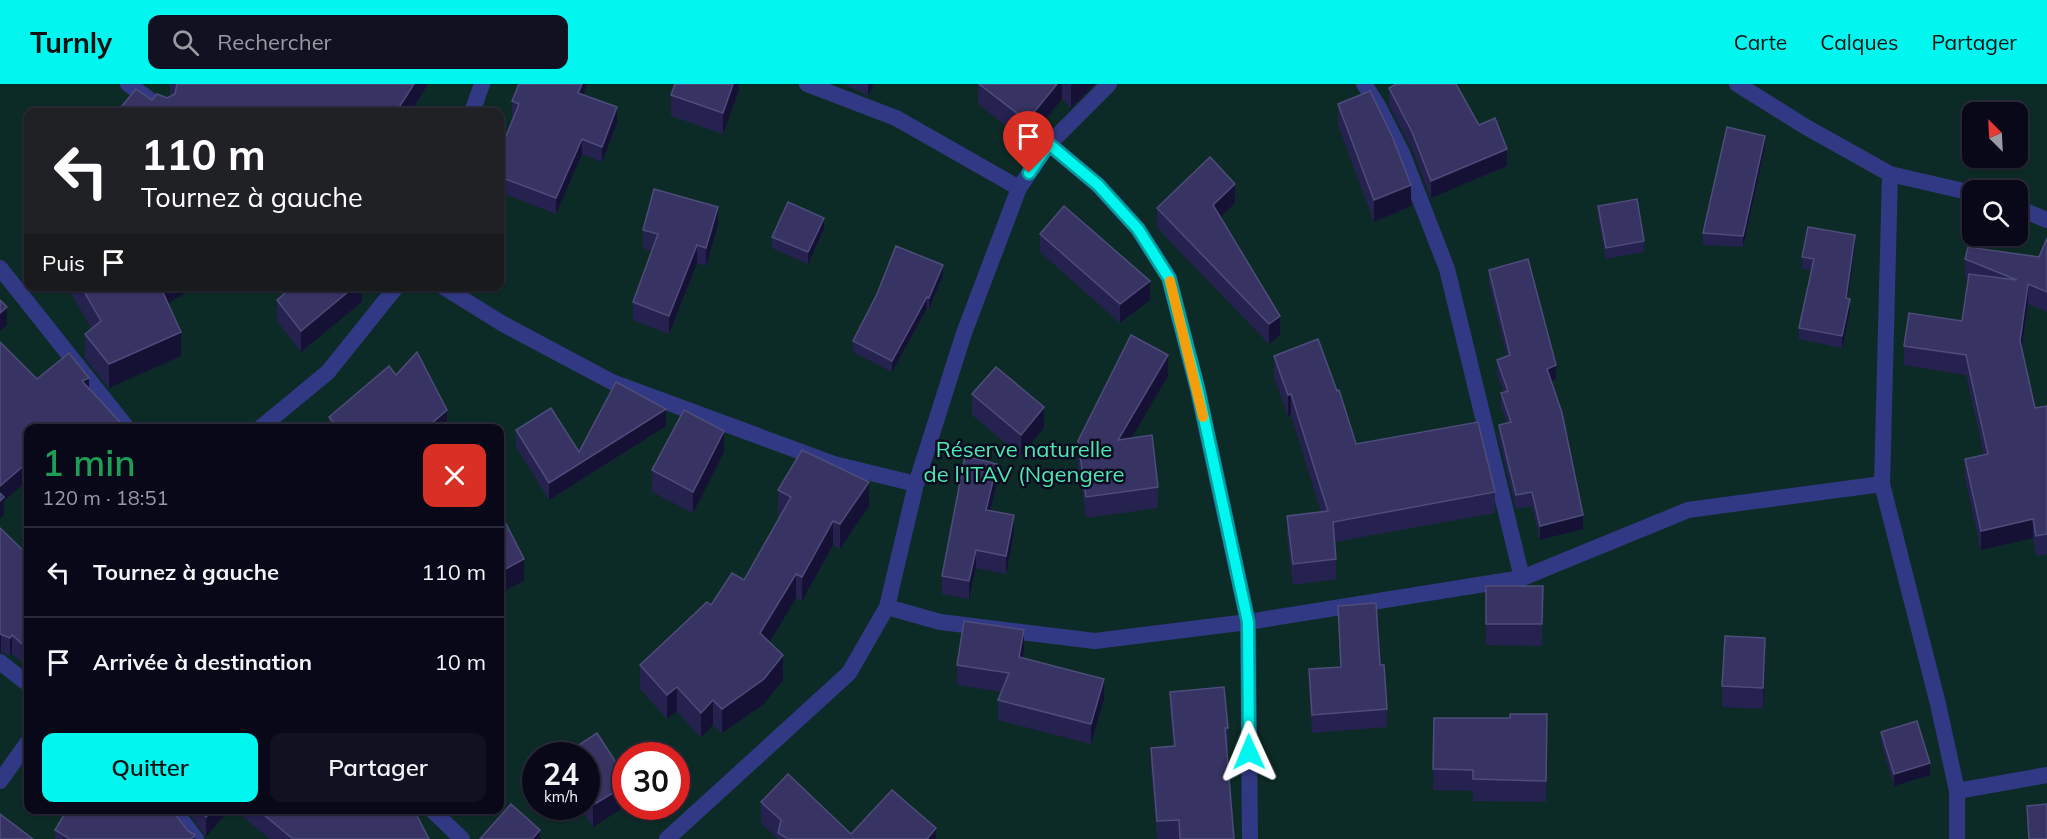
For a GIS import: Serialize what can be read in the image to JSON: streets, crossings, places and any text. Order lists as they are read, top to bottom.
{
  "parks": ["Réserve naturelle de l'ITAV (Ngengere"],
  "north": "top left",
  "page": {
    "header": "Turnly",
    "search": "Rechercher",
    "nav": ["Carte", "Calques", "Partager"],
    "turn": ["110 m", "Tournez à gauche"],
    "then": "Puis",
    "heading": ["1 min", "120 m · 18:51"],
    "list": [
      {
        "name": "Tournez à gauche",
        "value": "110 m"
      },
      {
        "name": "Arrivée à destination",
        "value": "10 m"
      }
    ],
    "buttons": ["Quitter", "Partager"],
    "speed": "24 km/h",
    "limit": "30"
  }
}
